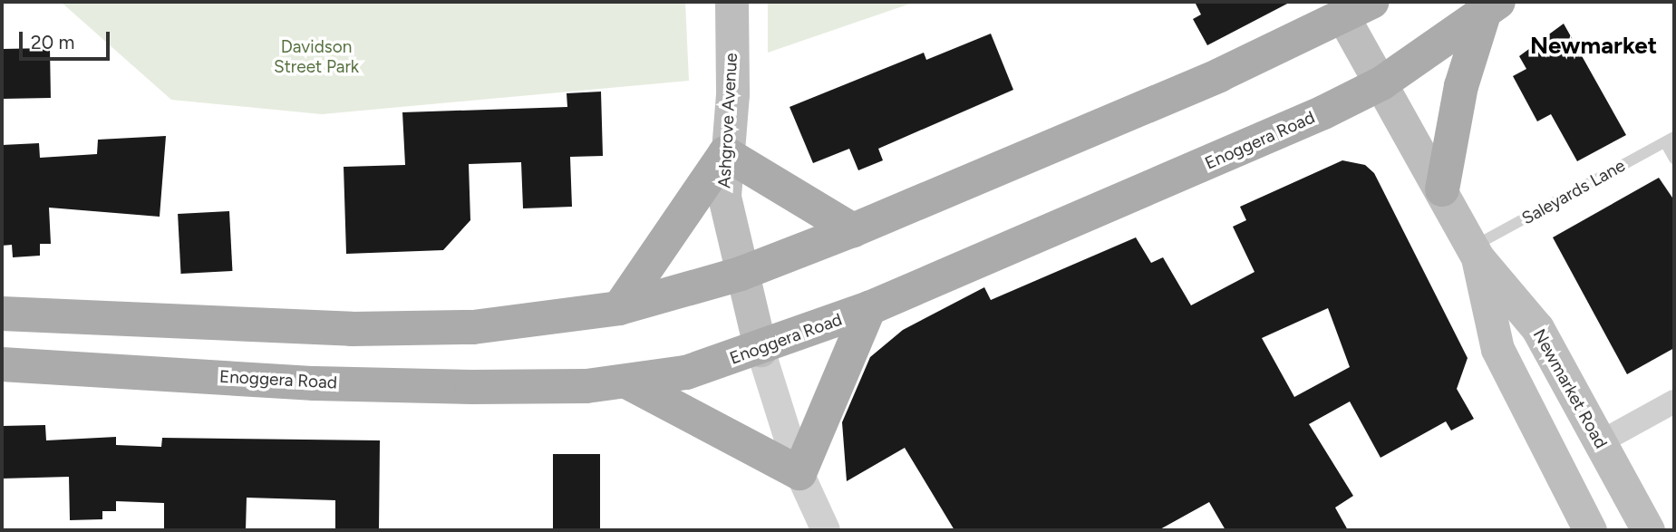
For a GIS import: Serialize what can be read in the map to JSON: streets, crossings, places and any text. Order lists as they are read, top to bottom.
{
  "streets": {
    "main road": ["Ashgrove Avenue", "Enoggera Road", "Newmarket Road"],
    "lane": ["Saleyards Lane"]
  },
  "crossings": [
    ["Ashgrove Avenue", "Enoggera Road"],
    ["Enoggera Road", "Newmarket Road"],
    ["Saleyards Lane", "Newmarket Road"]
  ],
  "districts": ["Newmarket"],
  "parks": ["Davidson Street Park"],
  "scale_bar": "20 m"
}
